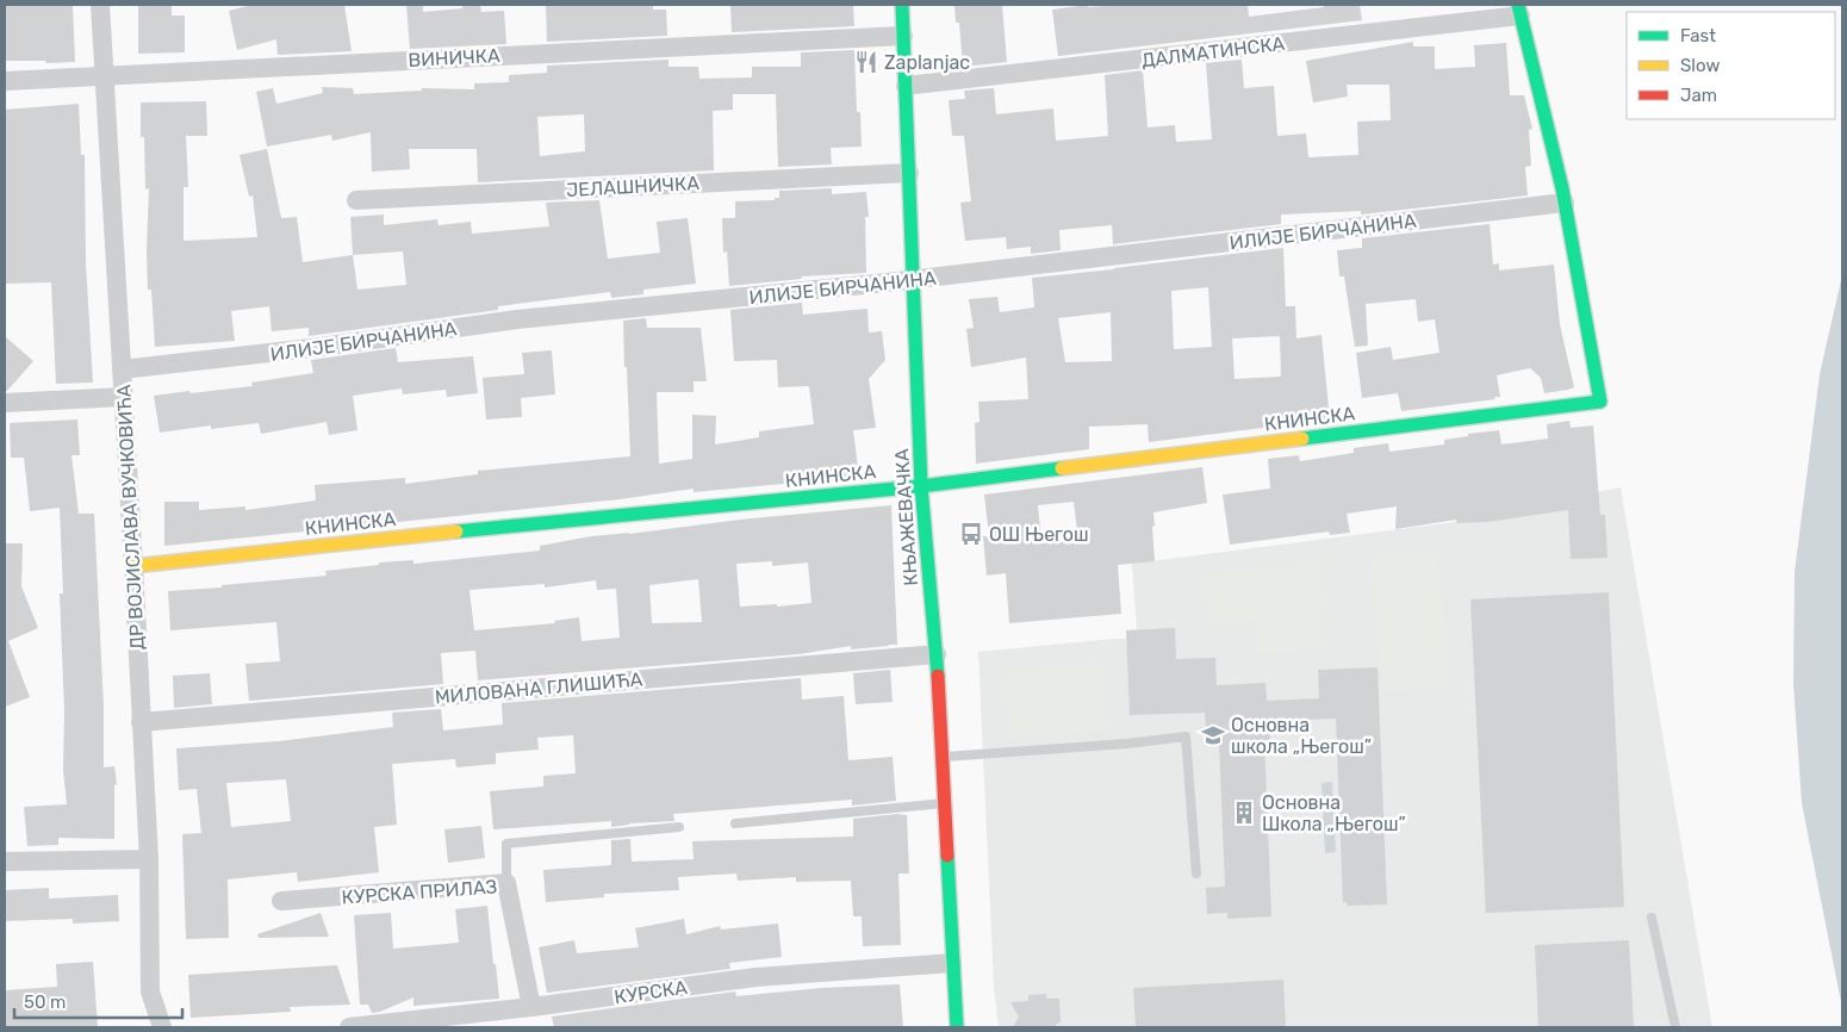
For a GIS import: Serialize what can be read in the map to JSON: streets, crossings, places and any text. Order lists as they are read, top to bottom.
{
  "streets": {
    "street": [
      "ДАЛМАТИНСКА",
      "ВИНИЧКА",
      "ЈЕЛАШНИЧКА",
      "ИЛИЈЕ БИРЧАНИНА",
      "КНИНСКА",
      "ДР ВОЈИСЛАВА ВУЧКОВИЋА",
      "КЊАЖЕВАЧКА",
      "МИЛОВАНА ГЛИШИЋА",
      "КУРСКА ПРИЛАЗ",
      "КУРСКА"
    ]
  },
  "crossings": [
    ["ДАЛМАТИНСКА", "КЊАЖЕВАЧКА"],
    ["ВИНИЧКА", "ДР ВОЈИСЛАВА ВУЧКОВИЋА"],
    ["ВИНИЧКА", "КЊАЖЕВАЧКА"],
    ["ЈЕЛАШНИЧКА", "КЊАЖЕВАЧКА"],
    ["ИЛИЈЕ БИРЧАНИНА", "КНИНСКА"],
    ["ИЛИЈЕ БИРЧАНИНА", "ДР ВОЈИСЛАВА ВУЧКОВИЋА"],
    ["ИЛИЈЕ БИРЧАНИНА", "КЊАЖЕВАЧКА"],
    ["КНИНСКА", "ДР ВОЈИСЛАВА ВУЧКОВИЋА"],
    ["КНИНСКА", "КЊАЖЕВАЧКА"],
    ["ДР ВОЈИСЛАВА ВУЧКОВИЋА", "МИЛОВАНА ГЛИШИЋА"],
    ["КЊАЖЕВАЧКА", "МИЛОВАНА ГЛИШИЋА"],
    ["КЊАЖЕВАЧКА", "КУРСКА"],
    ["КУРСКА ПРИЛАЗ", "КУРСКА"]
  ],
  "places": {
    "restaurant": ["Zaplanjac"],
    "bus stop": ["ОШ Његош"],
    "school or university": ["Основна школа „Његош”"],
    "building": ["Основна Школа „Његош”"]
  },
  "legend": ["Fast", "Slow", "Jam"],
  "scale_bar": "50 m"
}
